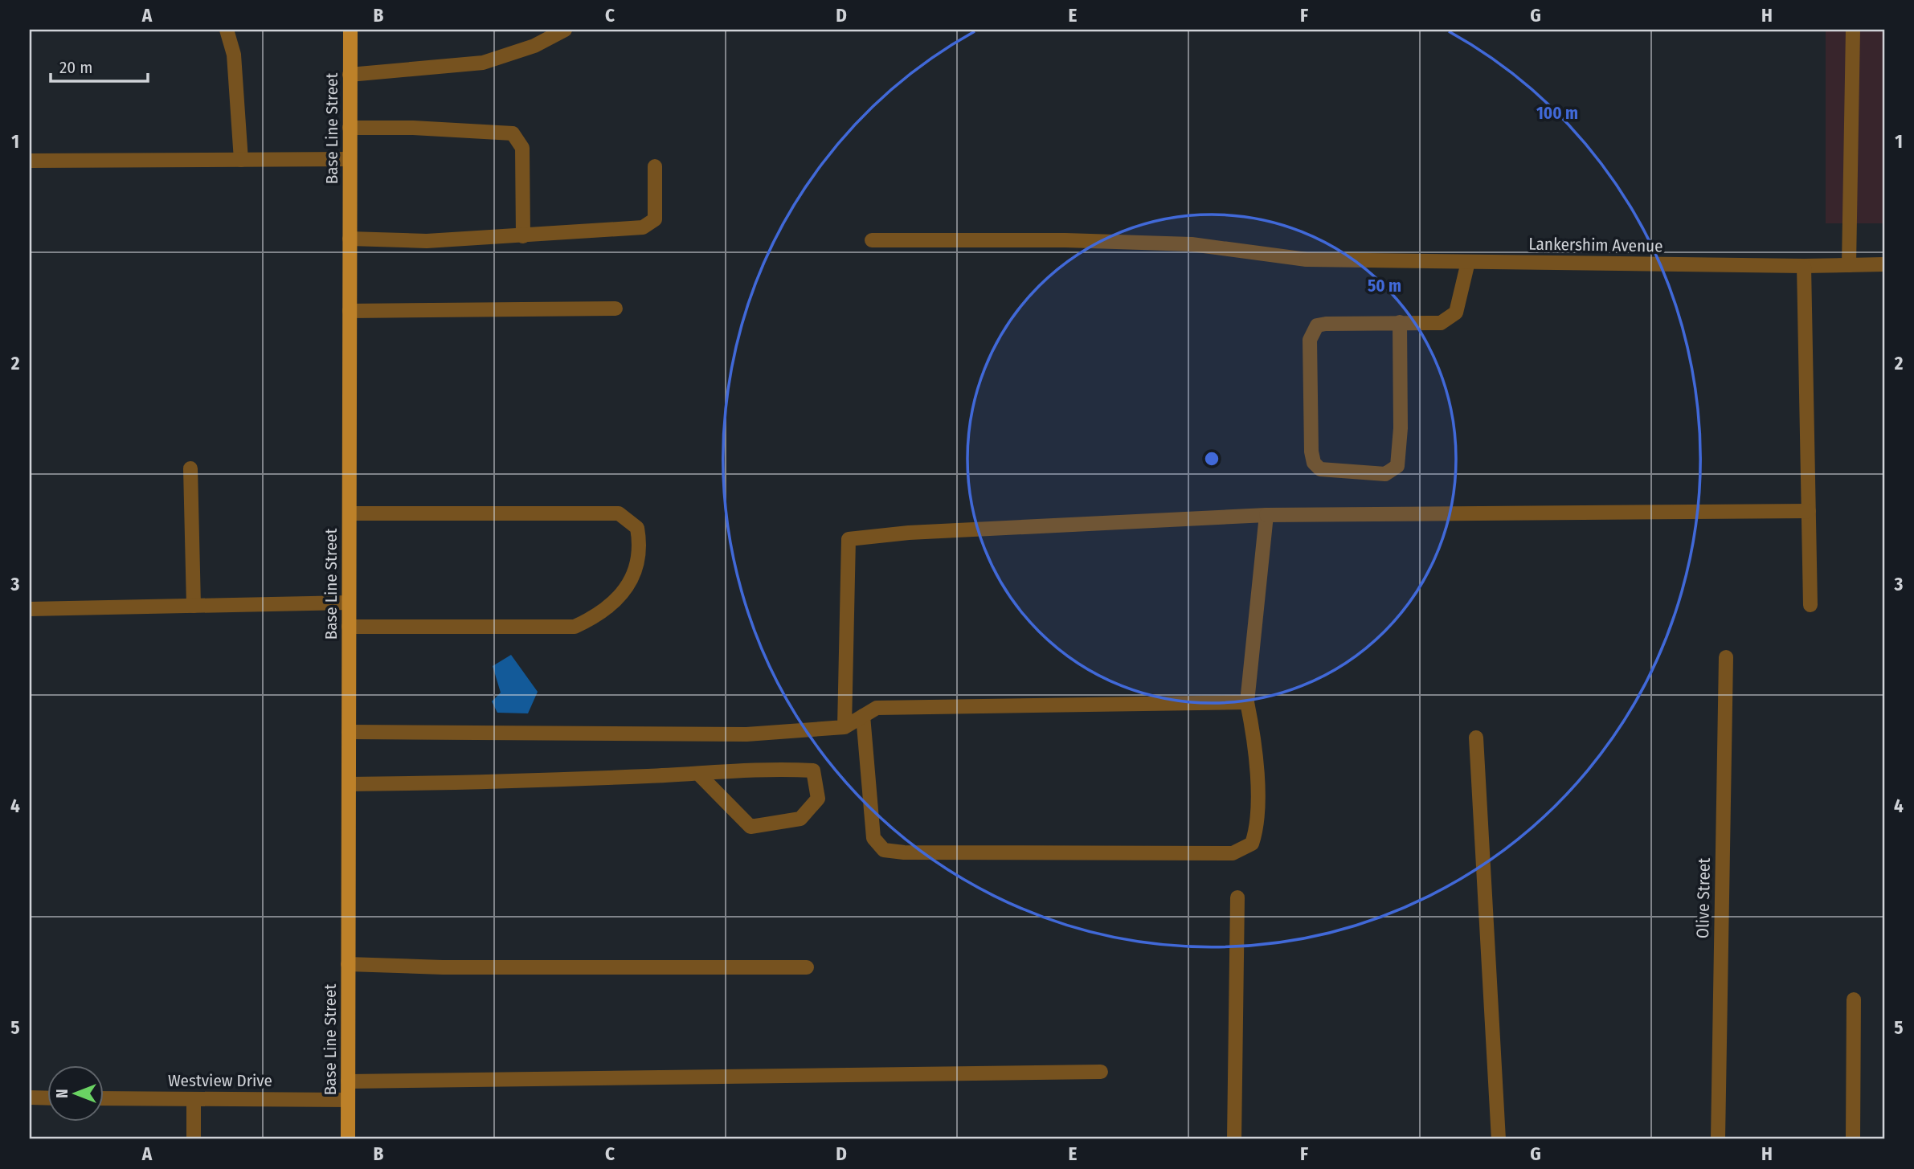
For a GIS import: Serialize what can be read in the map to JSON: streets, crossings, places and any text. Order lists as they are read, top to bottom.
{
  "streets": {
    "main road": ["Base Line Street"],
    "street": ["Lankershim Avenue", "Olive Street", "Westview Drive"]
  },
  "crossings": [
    ["Base Line Street", "Westview Drive"]
  ],
  "scale_bar": "20 m",
  "north": "left",
  "grid": {
    "columns": [
      "A",
      "B",
      "C",
      "D",
      "E",
      "F",
      "G",
      "H"
    ],
    "rows": [
      "1",
      "2",
      "3",
      "4",
      "5"
    ]
  },
  "rings": ["100 m", "50 m"]
}
